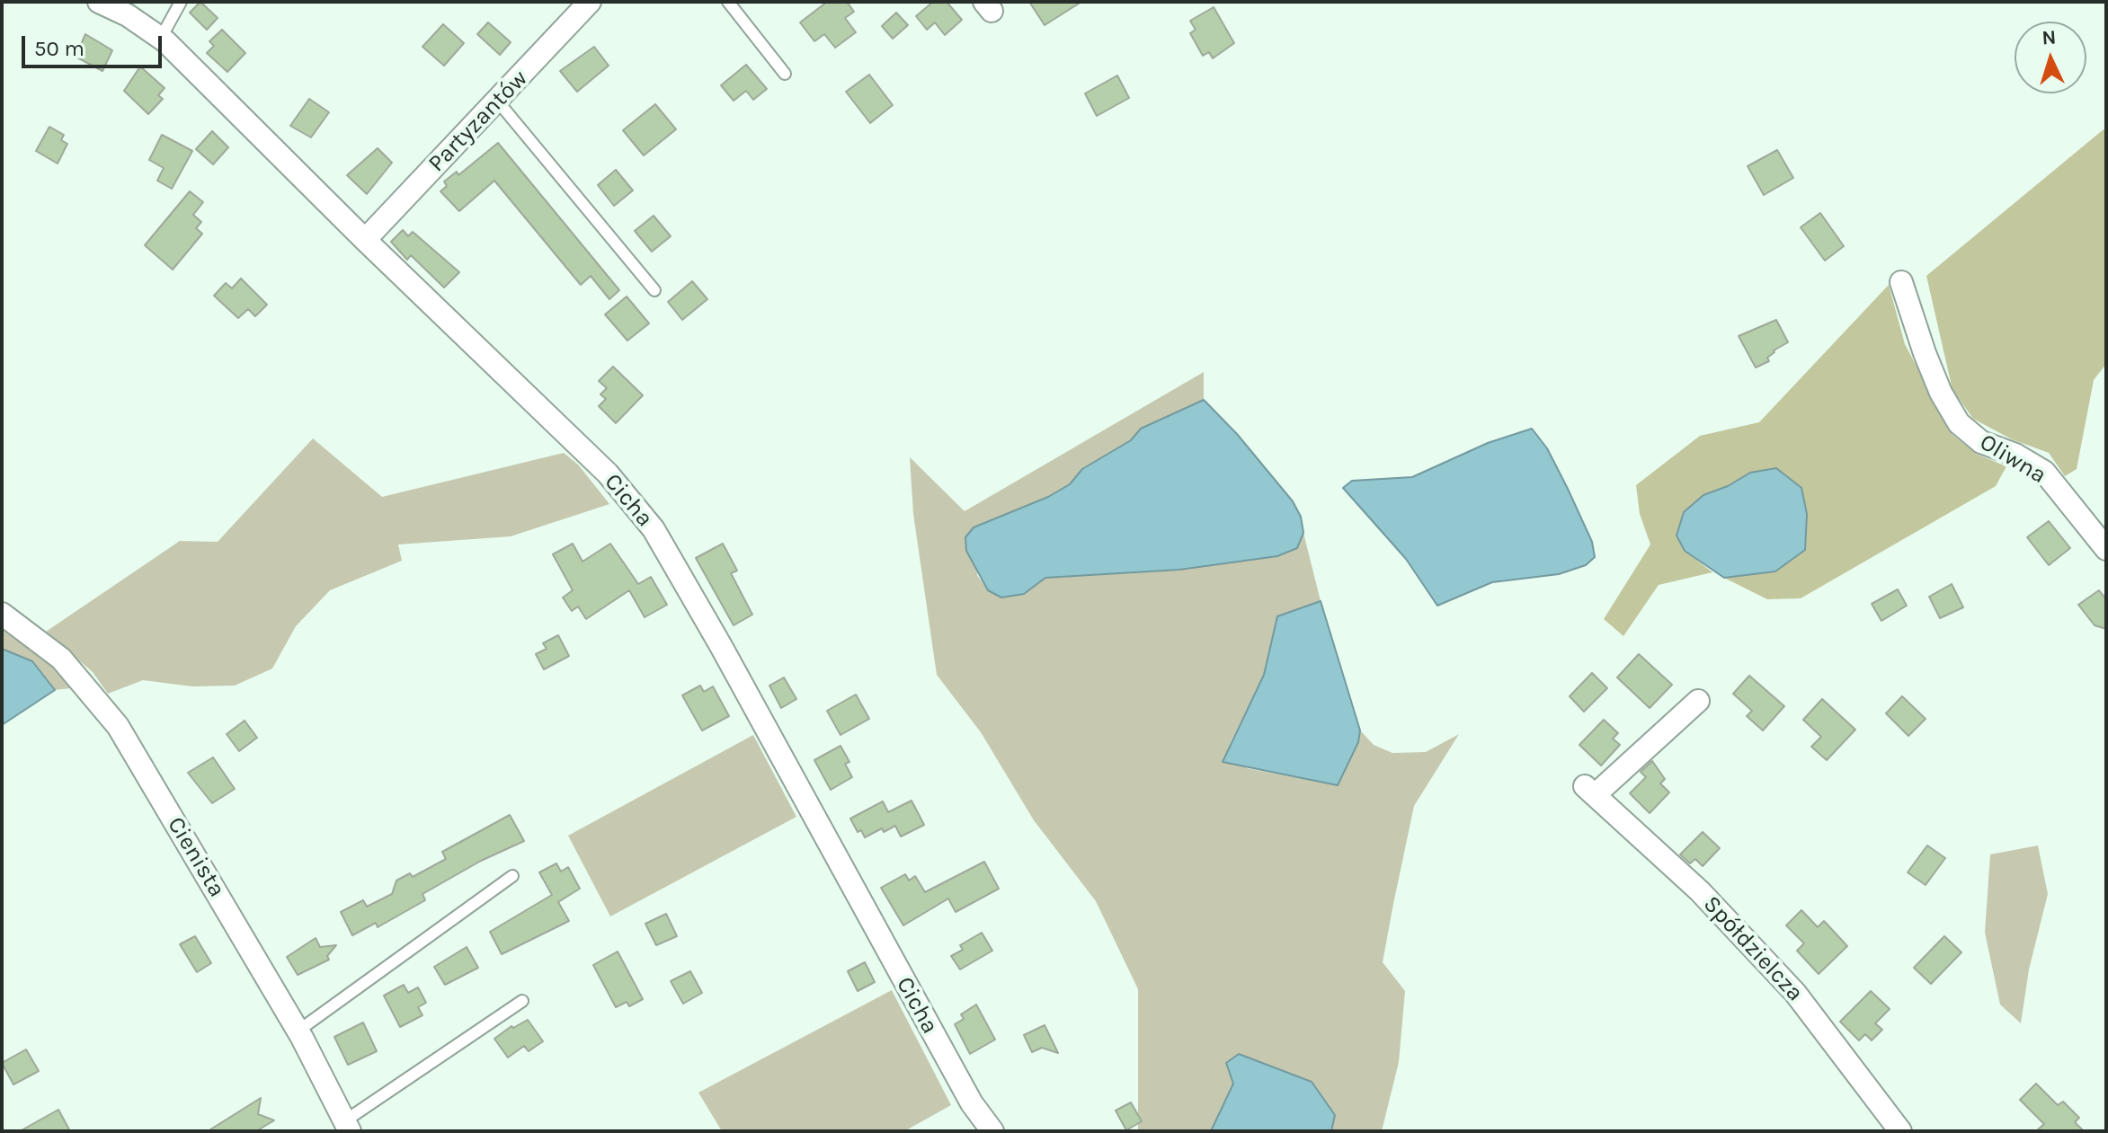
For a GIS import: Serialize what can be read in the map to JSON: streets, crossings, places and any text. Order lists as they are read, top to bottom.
{
  "streets": {
    "street": [
      "Partyzantów",
      "Oliwna",
      "Cicha",
      "Cienista",
      "Spółdzielcza"
    ]
  },
  "crossings": [
    ["Partyzantów", "Cicha"]
  ],
  "scale_bar": "50 m",
  "north": "top"
}
